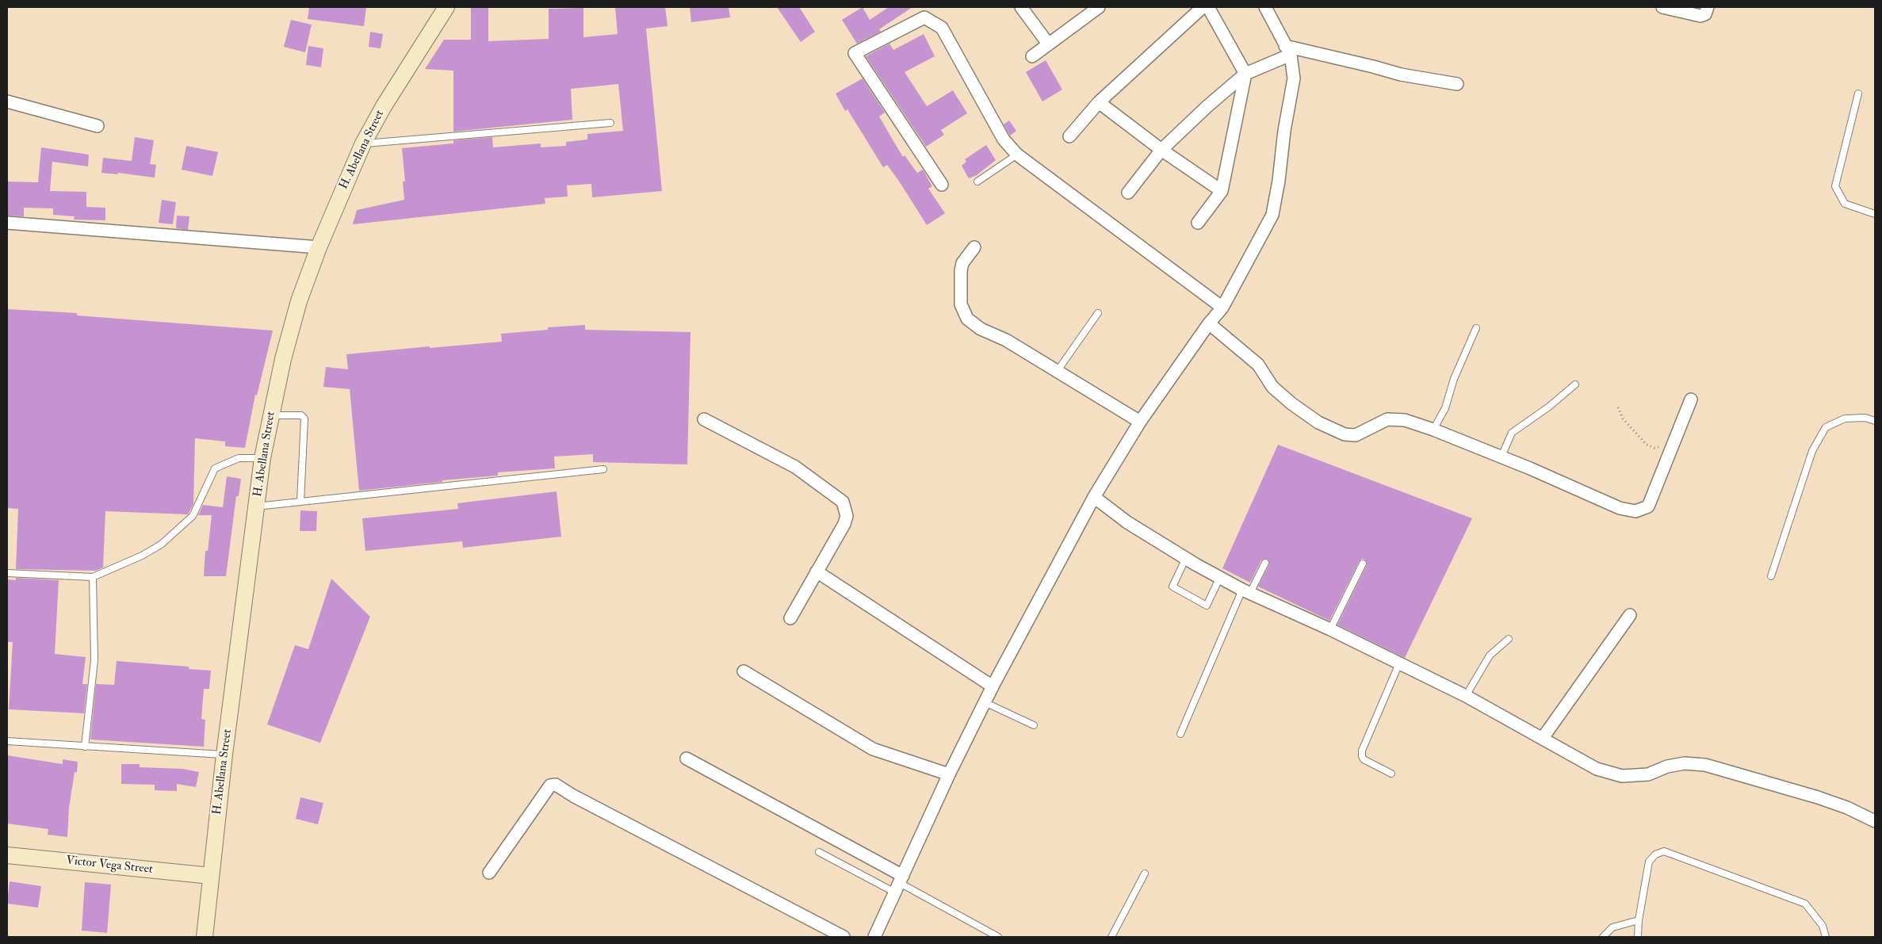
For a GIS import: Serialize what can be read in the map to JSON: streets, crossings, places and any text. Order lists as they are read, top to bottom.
{
  "streets": {
    "main road": ["H. Abellana Street", "Victor Vega Street"]
  },
  "crossings": [
    ["H. Abellana Street", "Victor Vega Street"]
  ]
}
